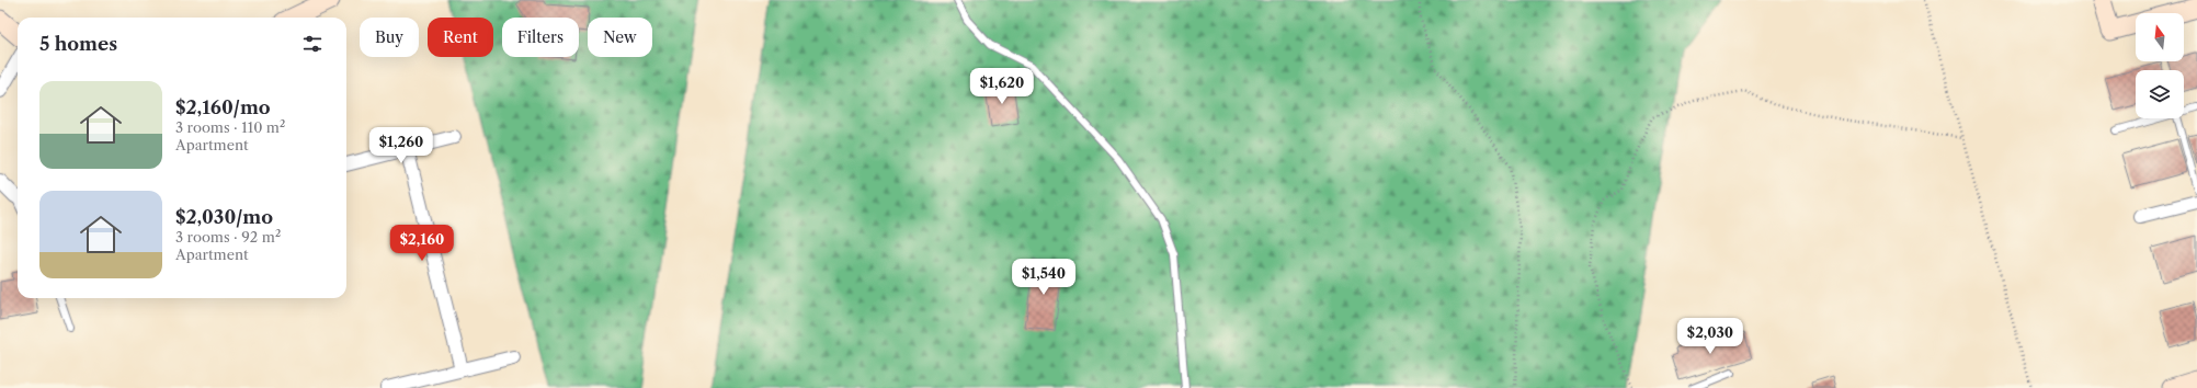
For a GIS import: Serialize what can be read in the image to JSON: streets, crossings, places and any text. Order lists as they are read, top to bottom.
{
  "north": "top",
  "page": {
    "chip": [
      "Buy",
      "Rent",
      "Filters",
      "New"
    ],
    "heading": "5 homes",
    "price": [
      "$1,620",
      "$1,260",
      "$2,160",
      "$1,540",
      "$2,030"
    ],
    "list": [
      {
        "name": "$2,160/mo",
        "note": "3 rooms · 110 m² · Apartment"
      },
      {
        "name": "$2,030/mo",
        "note": "3 rooms · 92 m² · Apartment"
      }
    ]
  }
}
